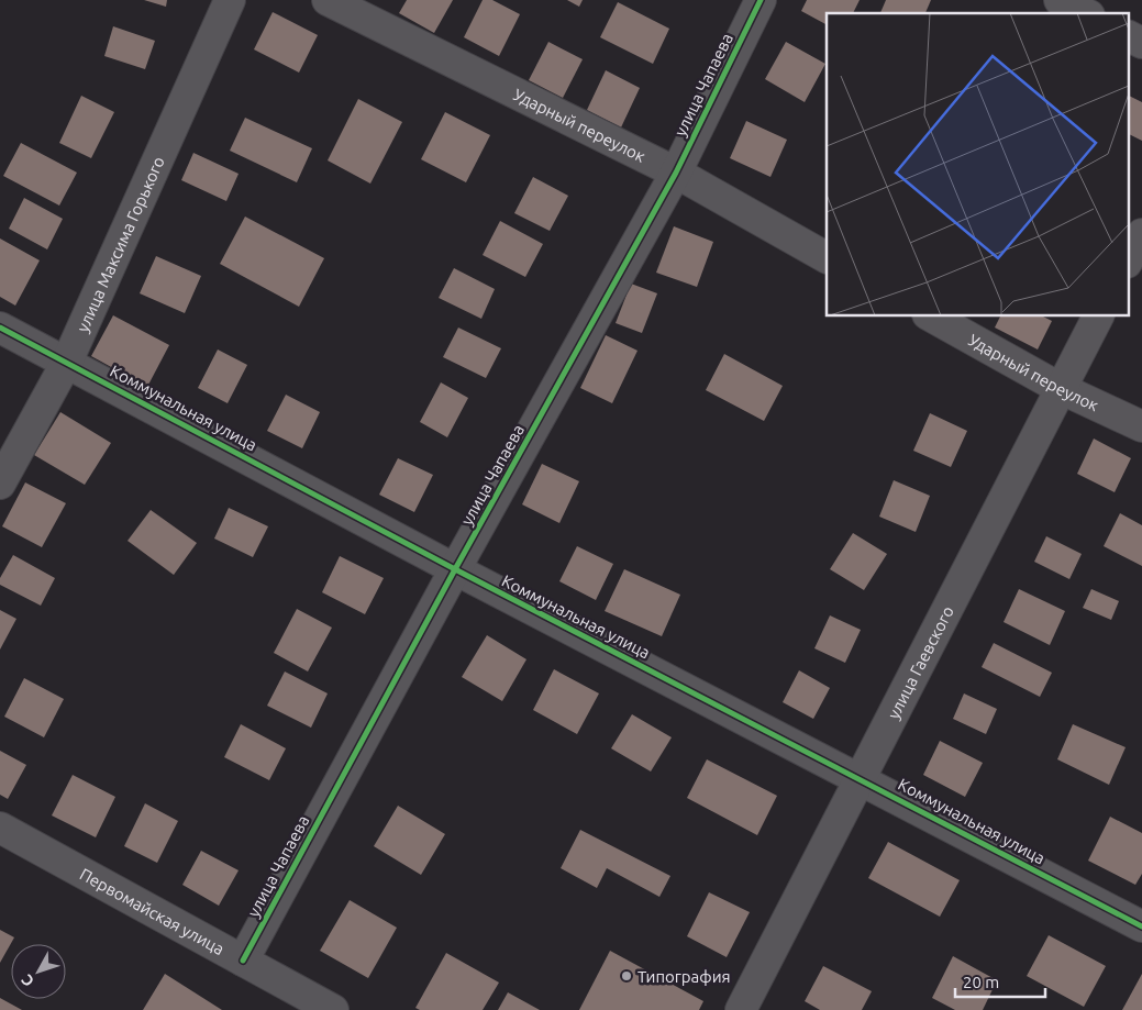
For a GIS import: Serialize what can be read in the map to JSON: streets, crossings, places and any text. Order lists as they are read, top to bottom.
{
  "streets": {
    "street": [
      "улица Чапаева",
      "Ударный переулок",
      "улица Максима Горького",
      "Коммунальная улица",
      "улица Гаевского",
      "Первомайская улица"
    ]
  },
  "crossings": [
    ["улица Чапаева", "Ударный переулок"],
    ["улица Чапаева", "Коммунальная улица"],
    ["улица Чапаева", "Первомайская улица"],
    ["Ударный переулок", "улица Гаевского"],
    ["улица Максима Горького", "Коммунальная улица"],
    ["Коммунальная улица", "улица Гаевского"]
  ],
  "places": ["Типография"],
  "scale_bar": "20 m",
  "north": "bottom left"
}
